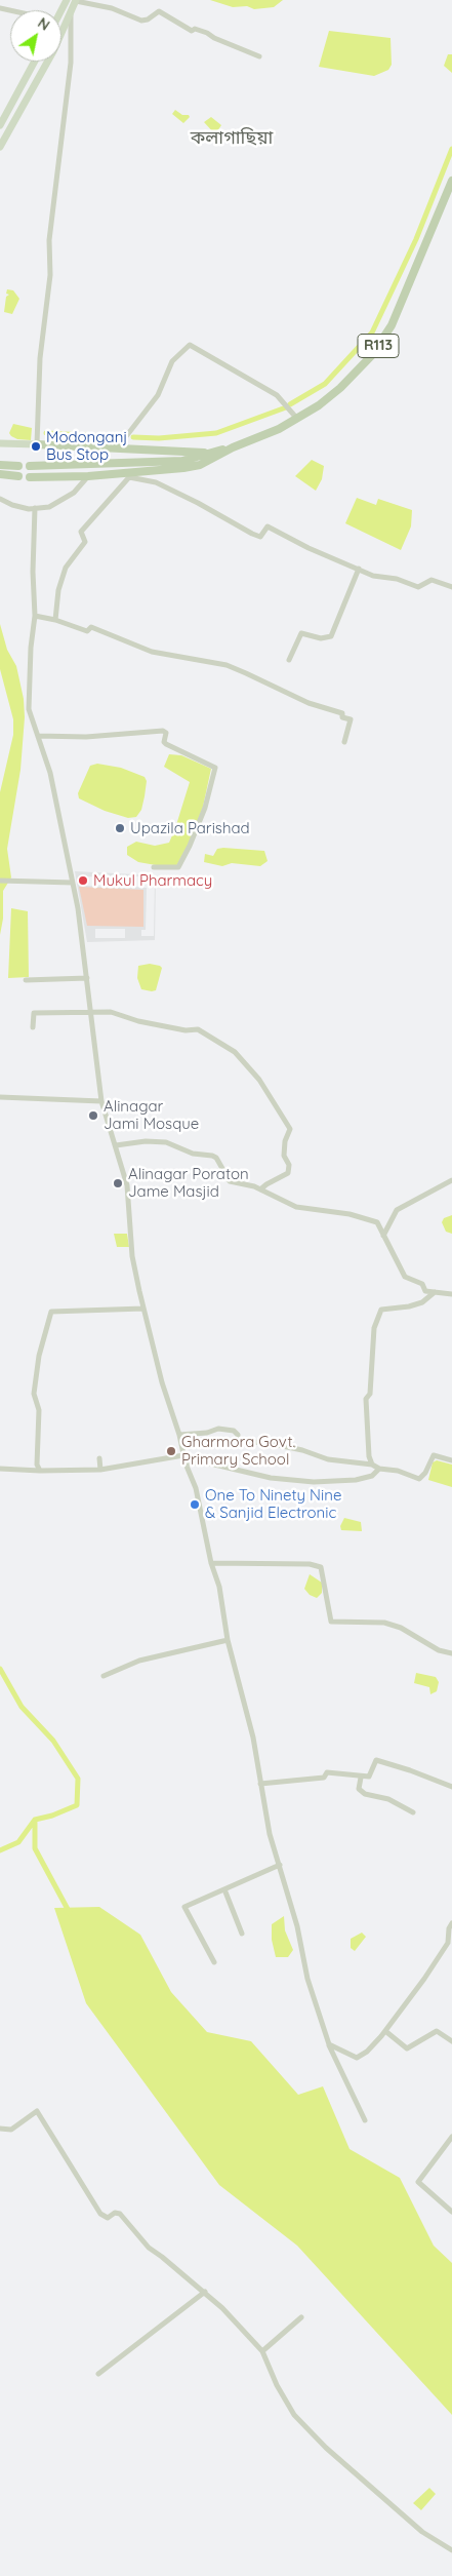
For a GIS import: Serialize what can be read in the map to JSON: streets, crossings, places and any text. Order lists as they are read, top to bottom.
{
  "streets": {
    "main road": ["R113"]
  },
  "districts": ["কলাগাছিয়া"],
  "places": [
    "Modonganj Bus Stop",
    "Upazila Parishad",
    "Mukul Pharmacy",
    "Alinagar Jami Mosque",
    "Alinagar Poraton Jame Masjid",
    "Gharmora Govt. Primary School",
    "One To Ninety Nine & Sanjid Electronic"
  ],
  "north": "top right"
}
